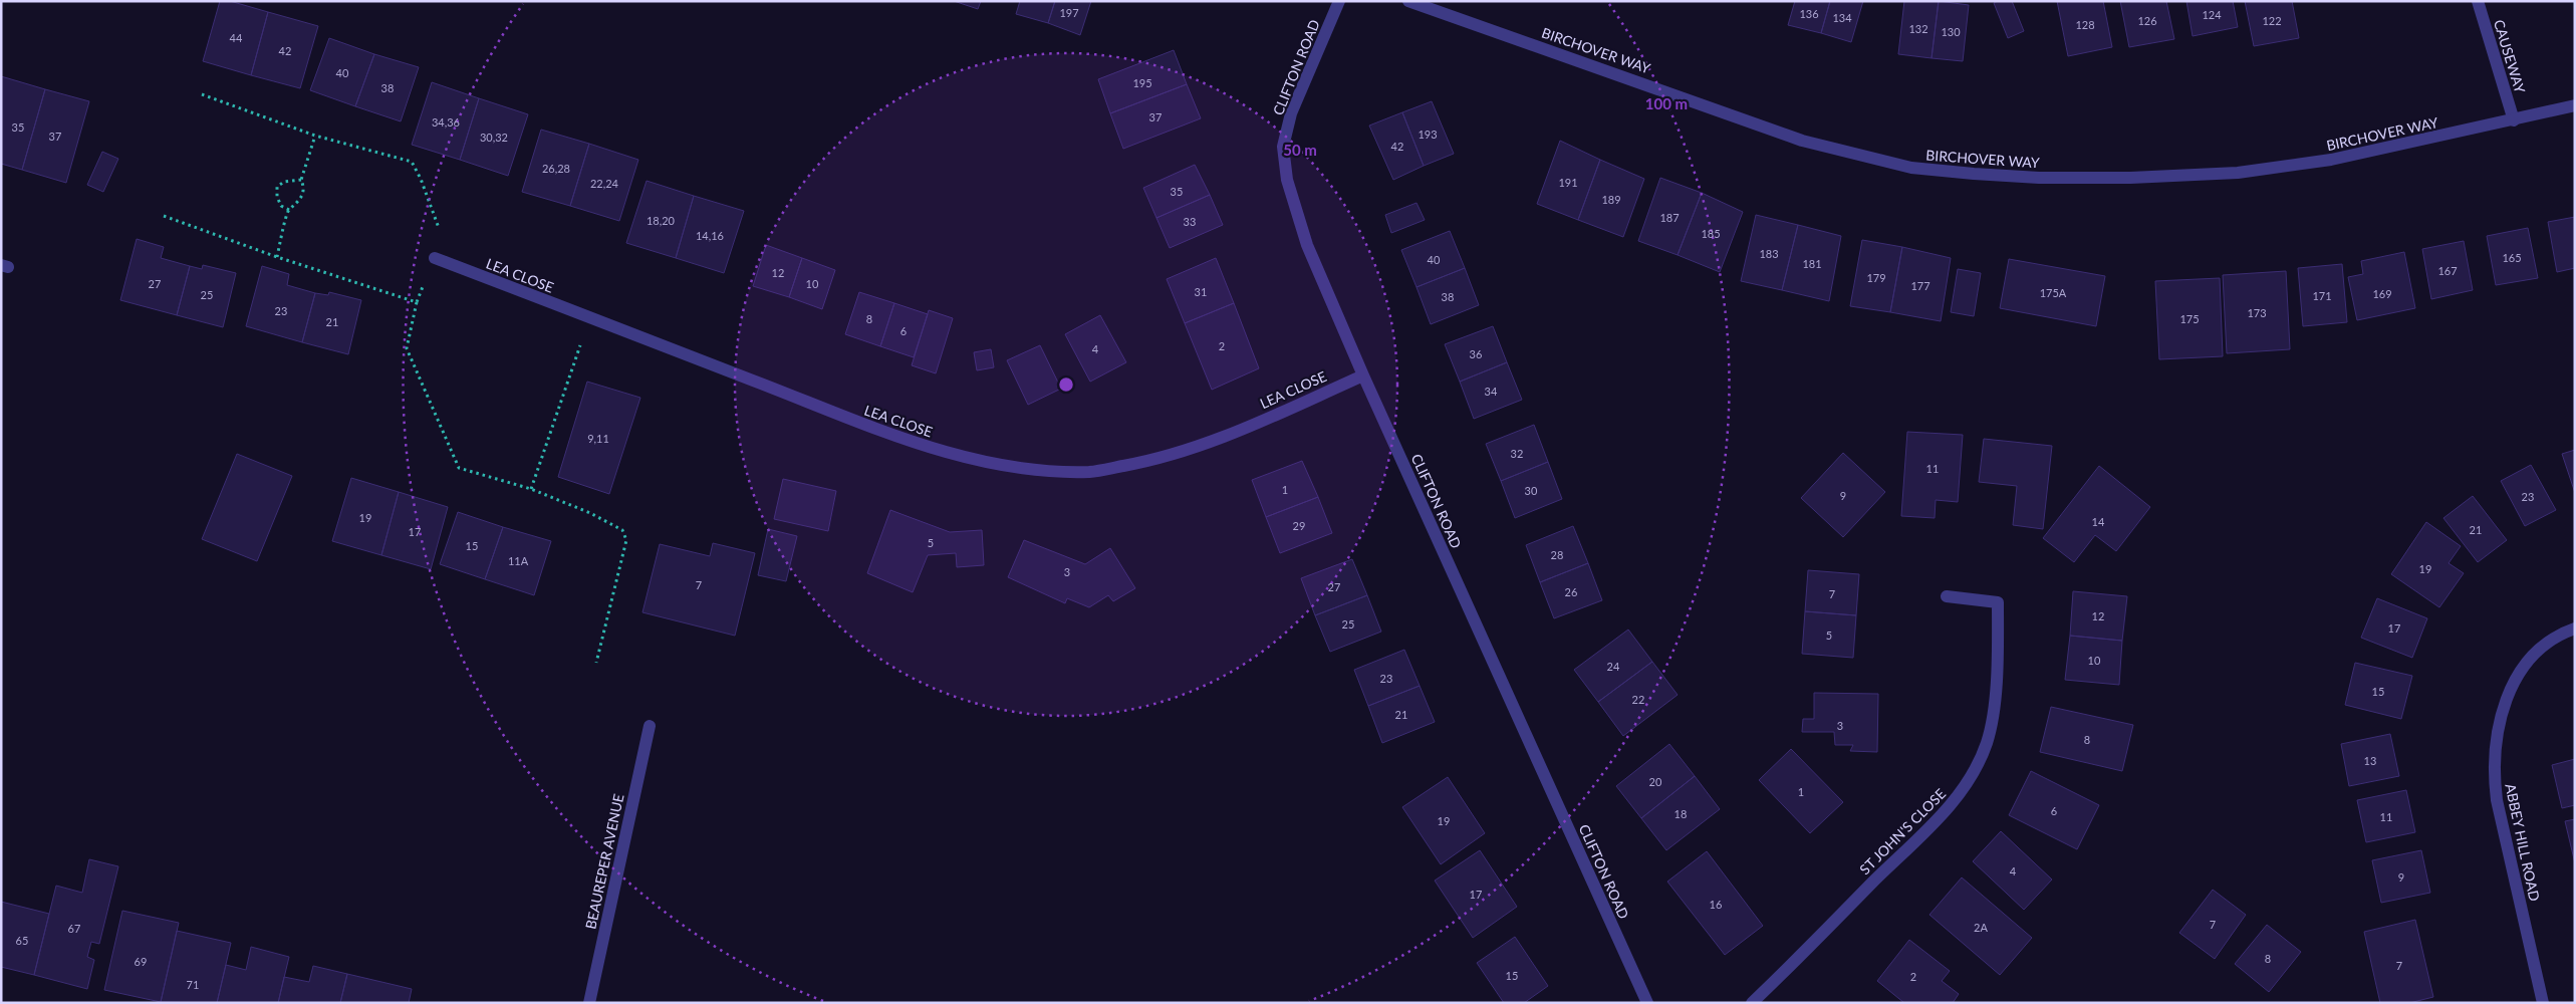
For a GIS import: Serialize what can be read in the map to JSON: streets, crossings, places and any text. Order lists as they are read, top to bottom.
{
  "streets": {
    "street": [
      "BIRCHOVER WAY",
      "CAUSEWAY",
      "CLIFTON ROAD",
      "LEA CLOSE",
      "ST JOHN'S CLOSE",
      "ABBEY HILL ROAD",
      "BEAUREPER AVENUE"
    ]
  },
  "crossings": [
    ["BIRCHOVER WAY", "CAUSEWAY"],
    ["CLIFTON ROAD", "LEA CLOSE"]
  ],
  "house_numbers": [
    "197",
    "136",
    "124",
    "134",
    "126",
    "122",
    "128",
    "132",
    "130",
    "44",
    "42",
    "40",
    "195",
    "38",
    "37",
    "34,36",
    "35",
    "193",
    "37",
    "30,32",
    "42",
    "26,28",
    "191",
    "22,24",
    "35",
    "189",
    "187",
    "18,20",
    "33",
    "185",
    "14,16",
    "183",
    "165",
    "40",
    "181",
    "167",
    "12",
    "179",
    "27",
    "10",
    "177",
    "31",
    "175A",
    "169",
    "25",
    "171",
    "38",
    "23",
    "173",
    "8",
    "175",
    "21",
    "6",
    "2",
    "4",
    "36",
    "34",
    "9,11",
    "32",
    "11",
    "1",
    "30",
    "9",
    "23",
    "19",
    "14",
    "29",
    "21",
    "17",
    "5",
    "15",
    "28",
    "11A",
    "19",
    "3",
    "7",
    "27",
    "26",
    "7",
    "12",
    "25",
    "17",
    "5",
    "10",
    "24",
    "23",
    "15",
    "22",
    "21",
    "3",
    "8",
    "13",
    "20",
    "1",
    "6",
    "18",
    "11",
    "19",
    "4",
    "9",
    "17",
    "16",
    "7",
    "2A",
    "67",
    "65",
    "8",
    "69",
    "7",
    "15",
    "2",
    "71"
  ],
  "rings": ["100 m", "50 m"]
}
